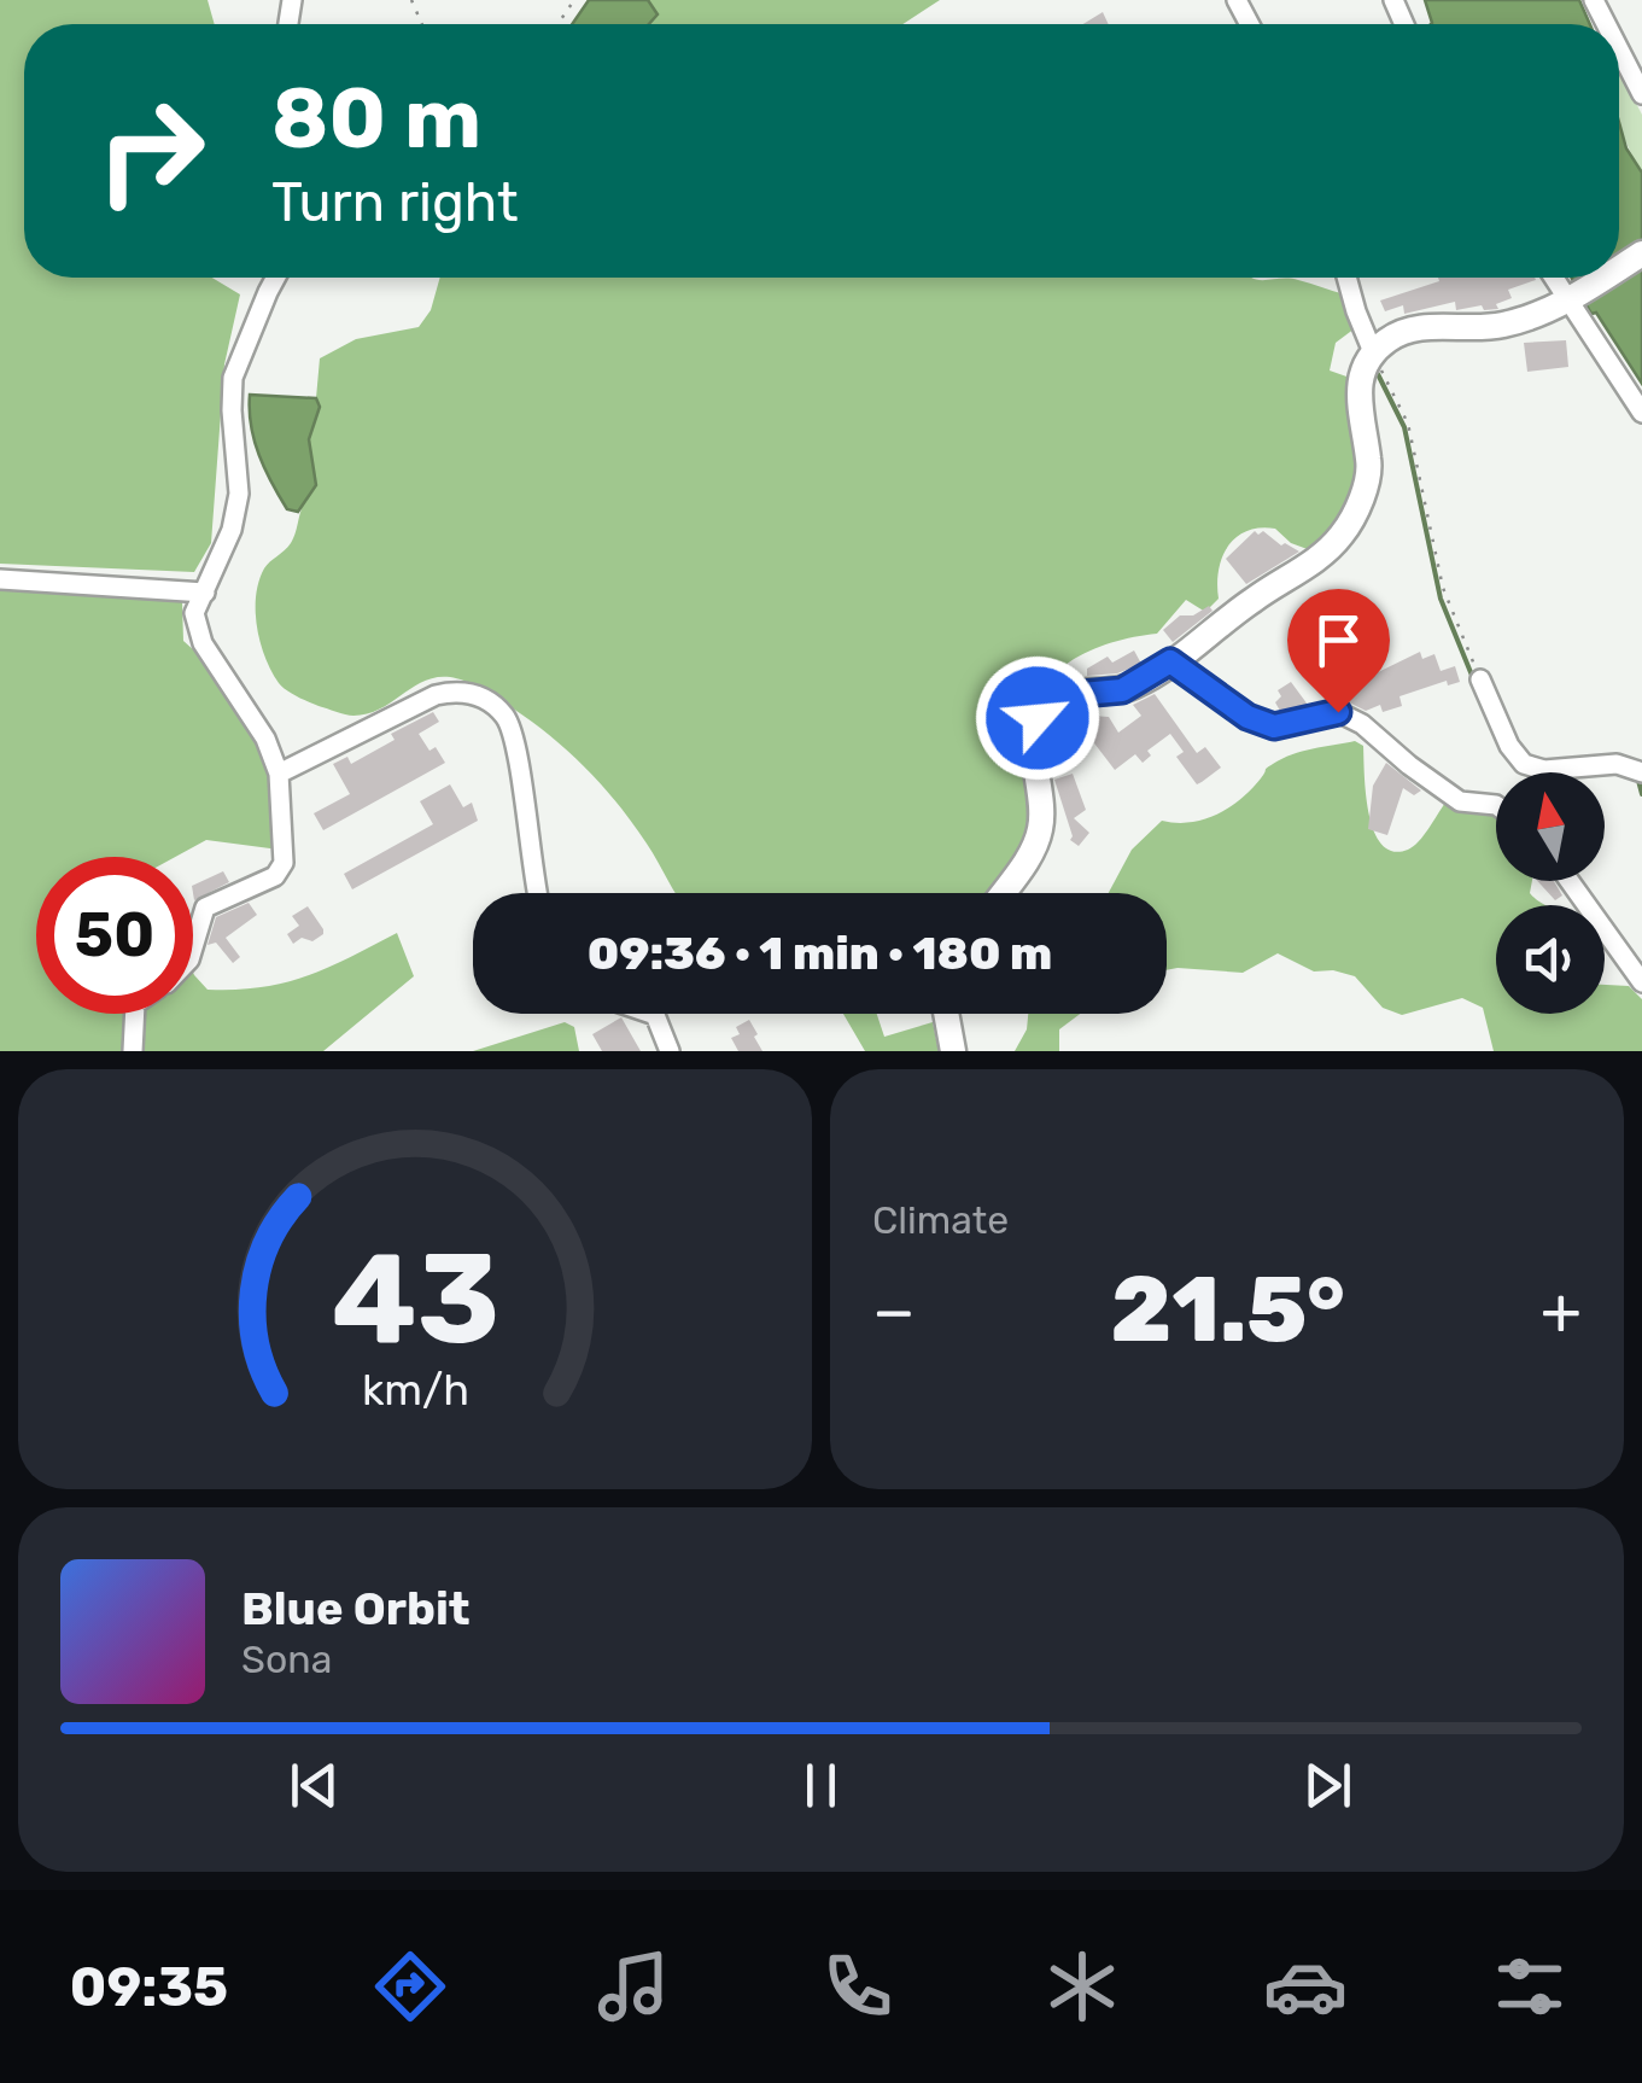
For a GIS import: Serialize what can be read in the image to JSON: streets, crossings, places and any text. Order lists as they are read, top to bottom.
{
  "north": "top",
  "page": {
    "turn": ["80 m", "Turn right"],
    "limit": "50",
    "trip": "09:36 · 1 min · 180 m",
    "tile": "Climate",
    "heat": ["−", "21.5°", "+"],
    "song": ["Blue Orbit", "Sona"],
    "tabs": "09:35",
    "gauge": ["43", "km/h"]
  }
}
